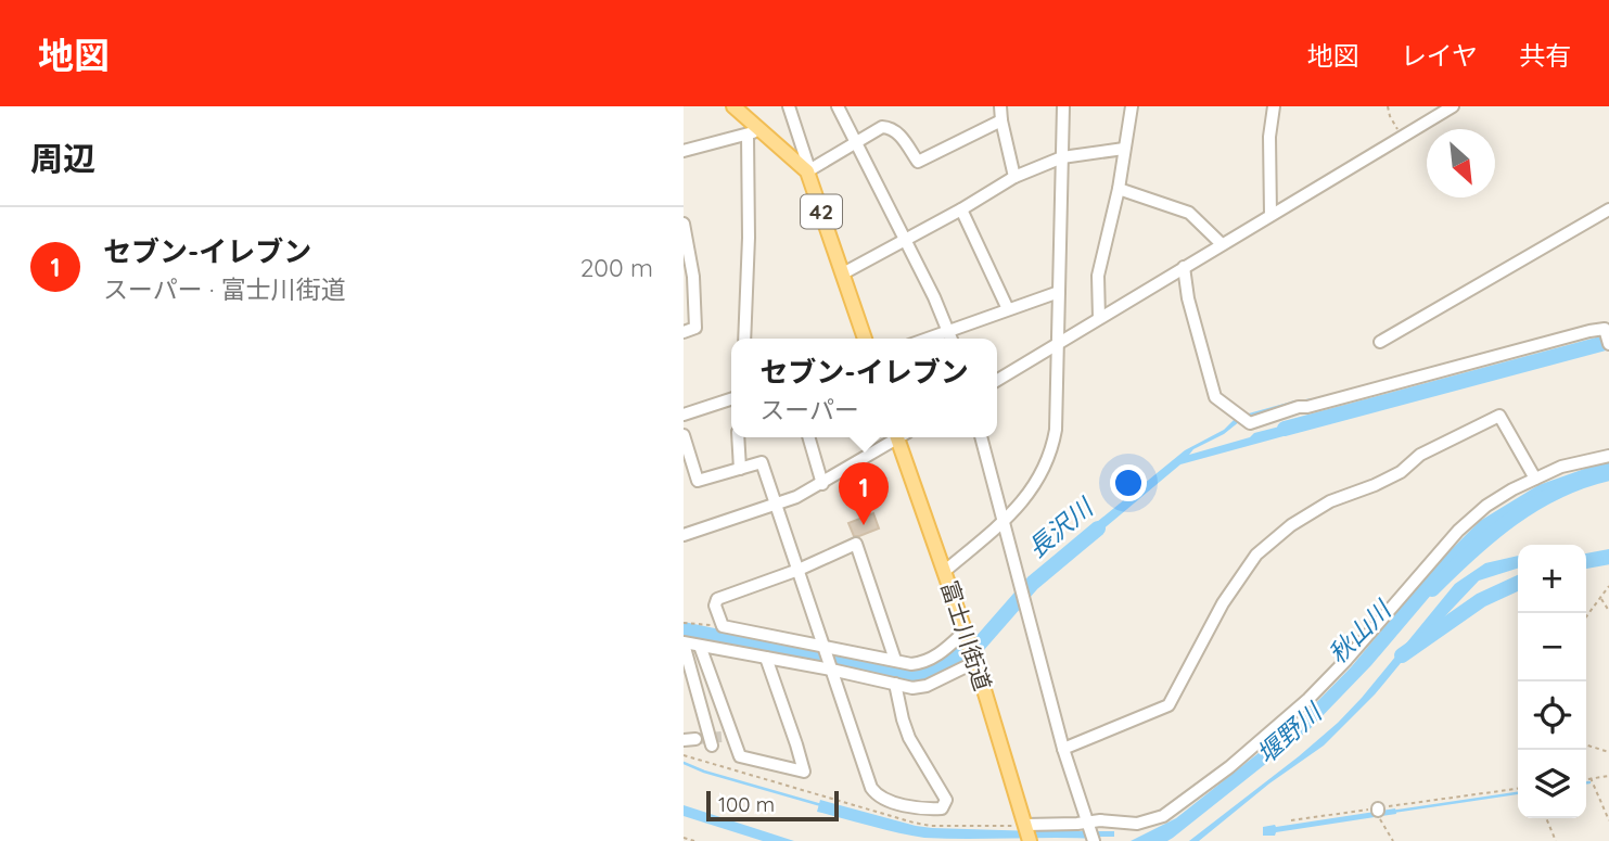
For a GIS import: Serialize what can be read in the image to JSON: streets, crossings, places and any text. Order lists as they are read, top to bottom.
{
  "streets": {
    "main road": ["42", "富士川街道"]
  },
  "water": ["長沢川", "秋山川", "堰野川"],
  "scale_bar": "100 m",
  "north": "bottom right",
  "page": {
    "header": "地図",
    "nav": ["地図", "レイヤ", "共有"],
    "heading": "周辺",
    "list": [
      {
        "mark": "1",
        "name": "セブン-イレブン",
        "note": "スーパー · 富士川街道",
        "value": "200 m"
      }
    ],
    "popup": ["セブン-イレブン", "スーパー"],
    "pins": "1",
    "map_buttons": ["+", "−"],
    "scale": "100 m"
  }
}
